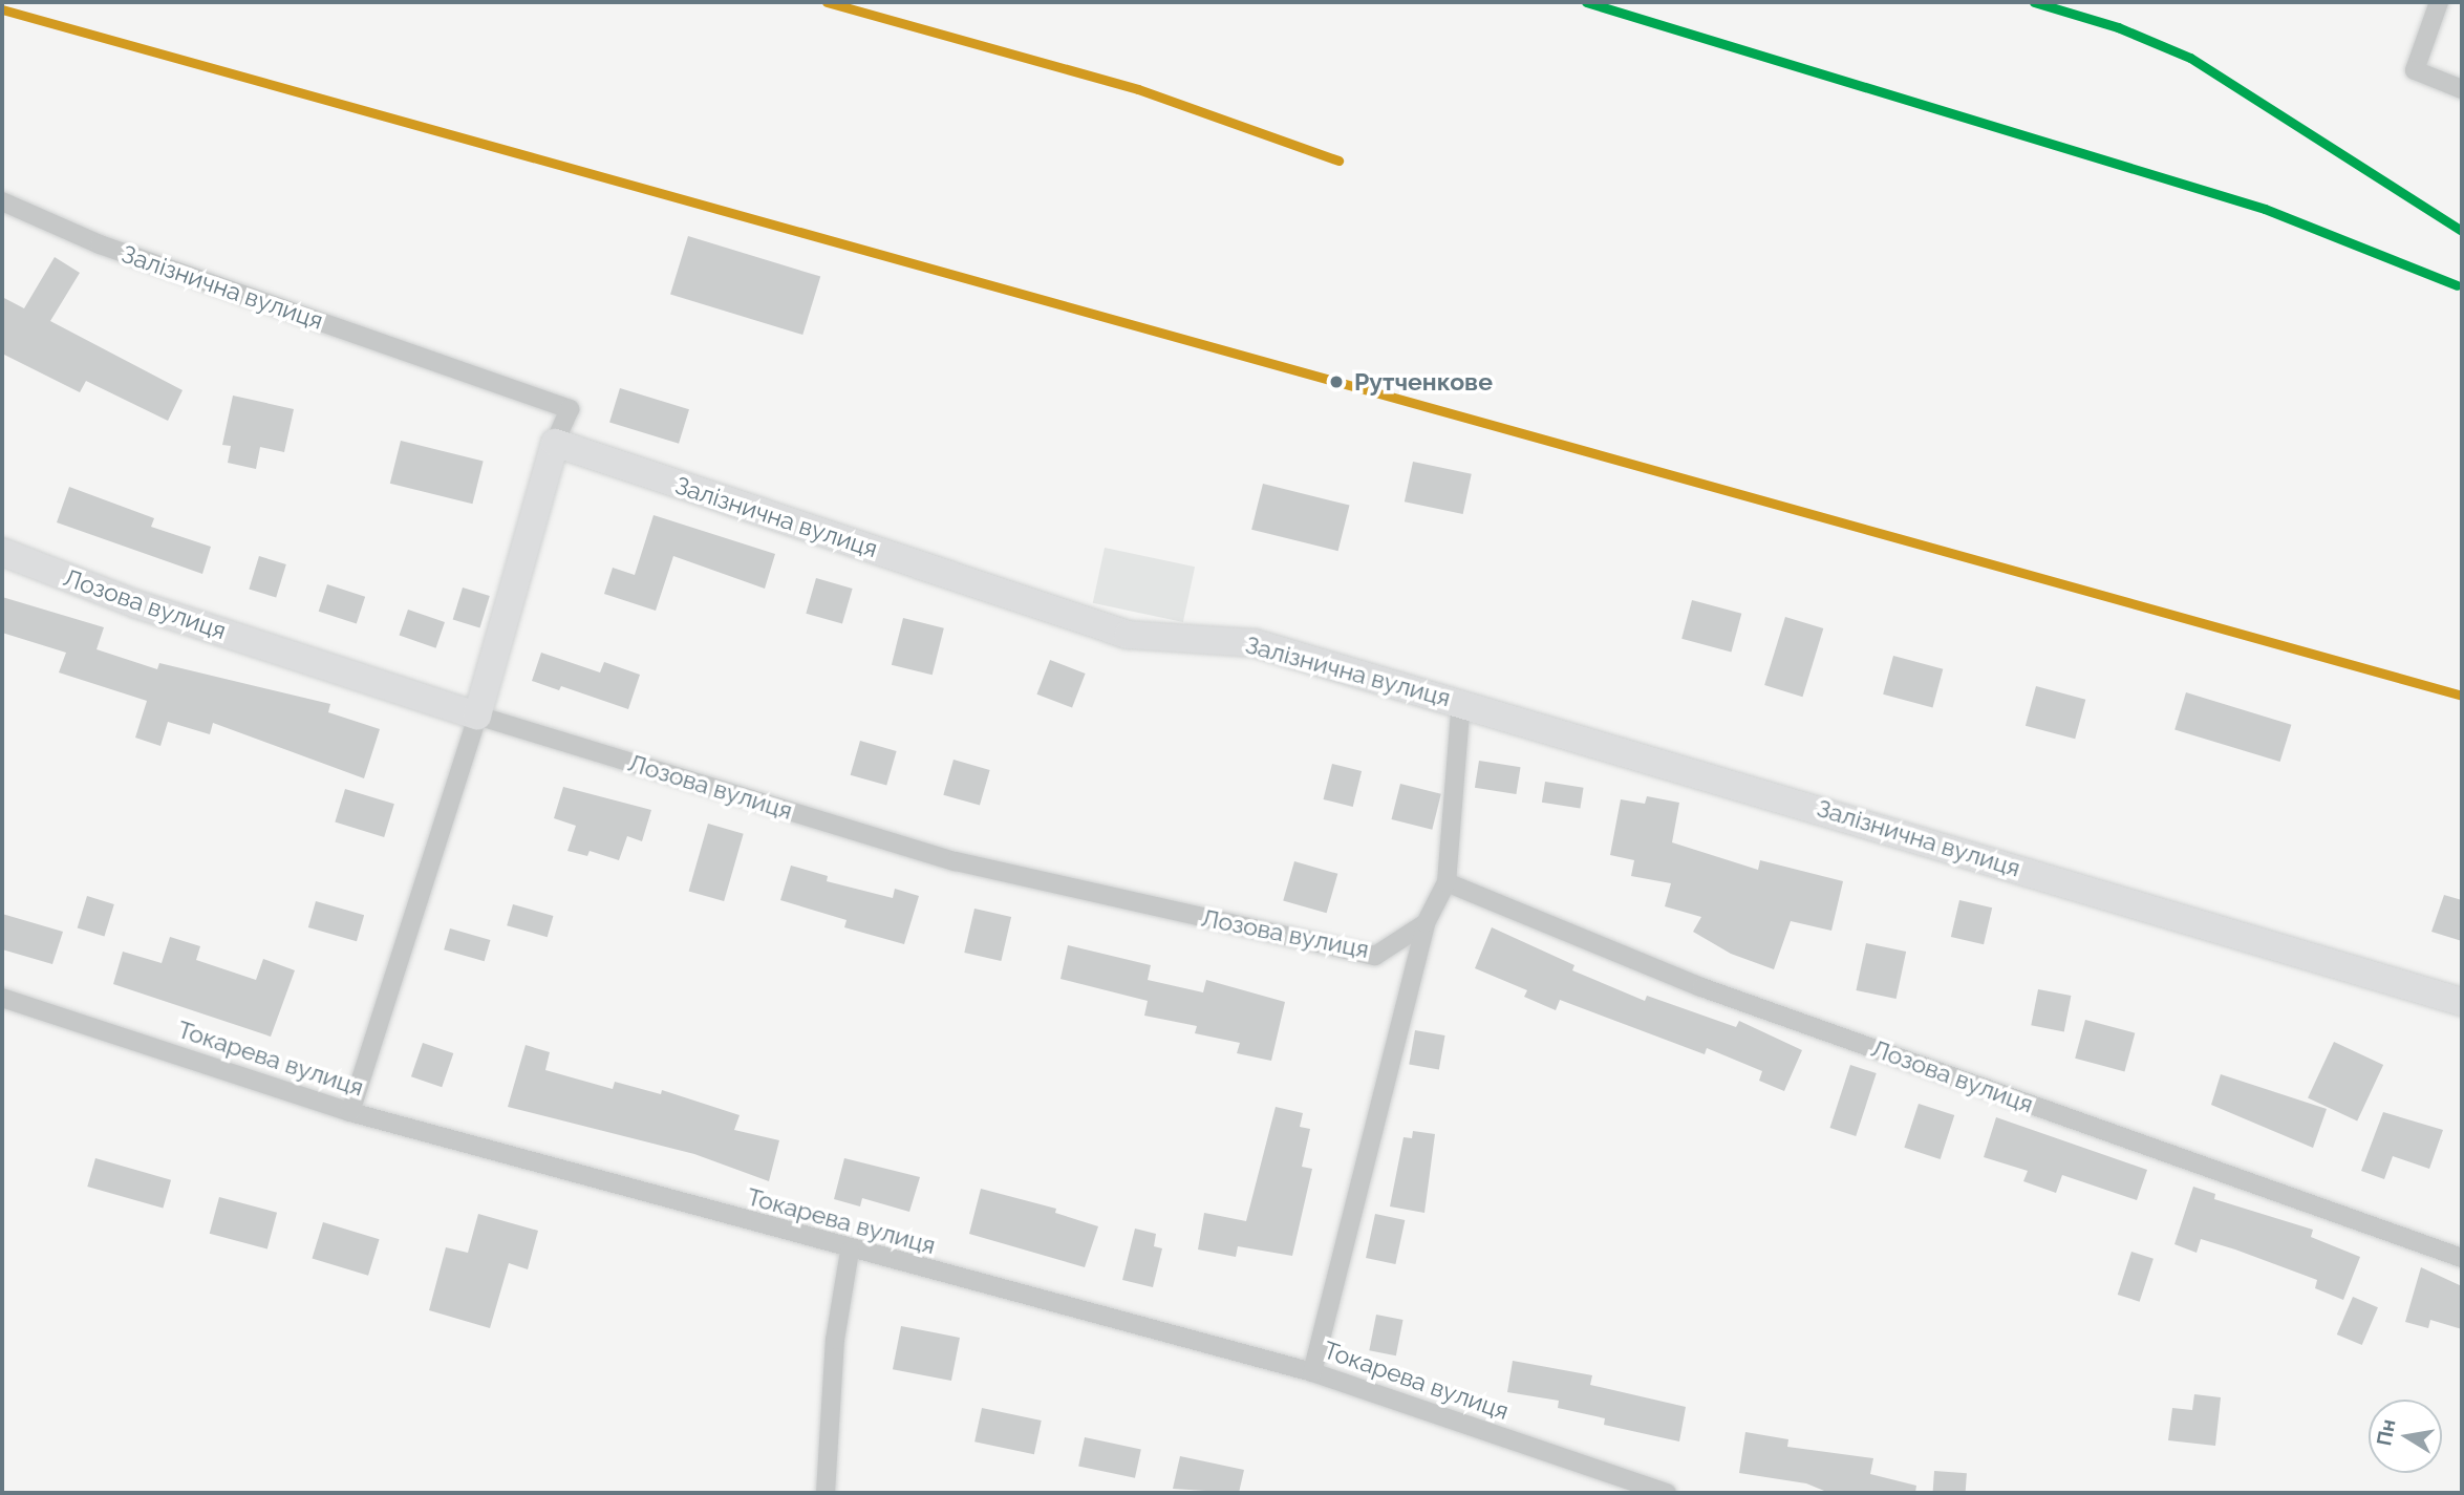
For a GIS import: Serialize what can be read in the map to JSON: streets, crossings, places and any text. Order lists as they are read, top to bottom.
{
  "streets": {
    "main road": ["Залізнична вулиця", "Лозова вулиця"],
    "street": ["Токарева вулиця"]
  },
  "places": ["Рутченкове"],
  "north": "left"
}
